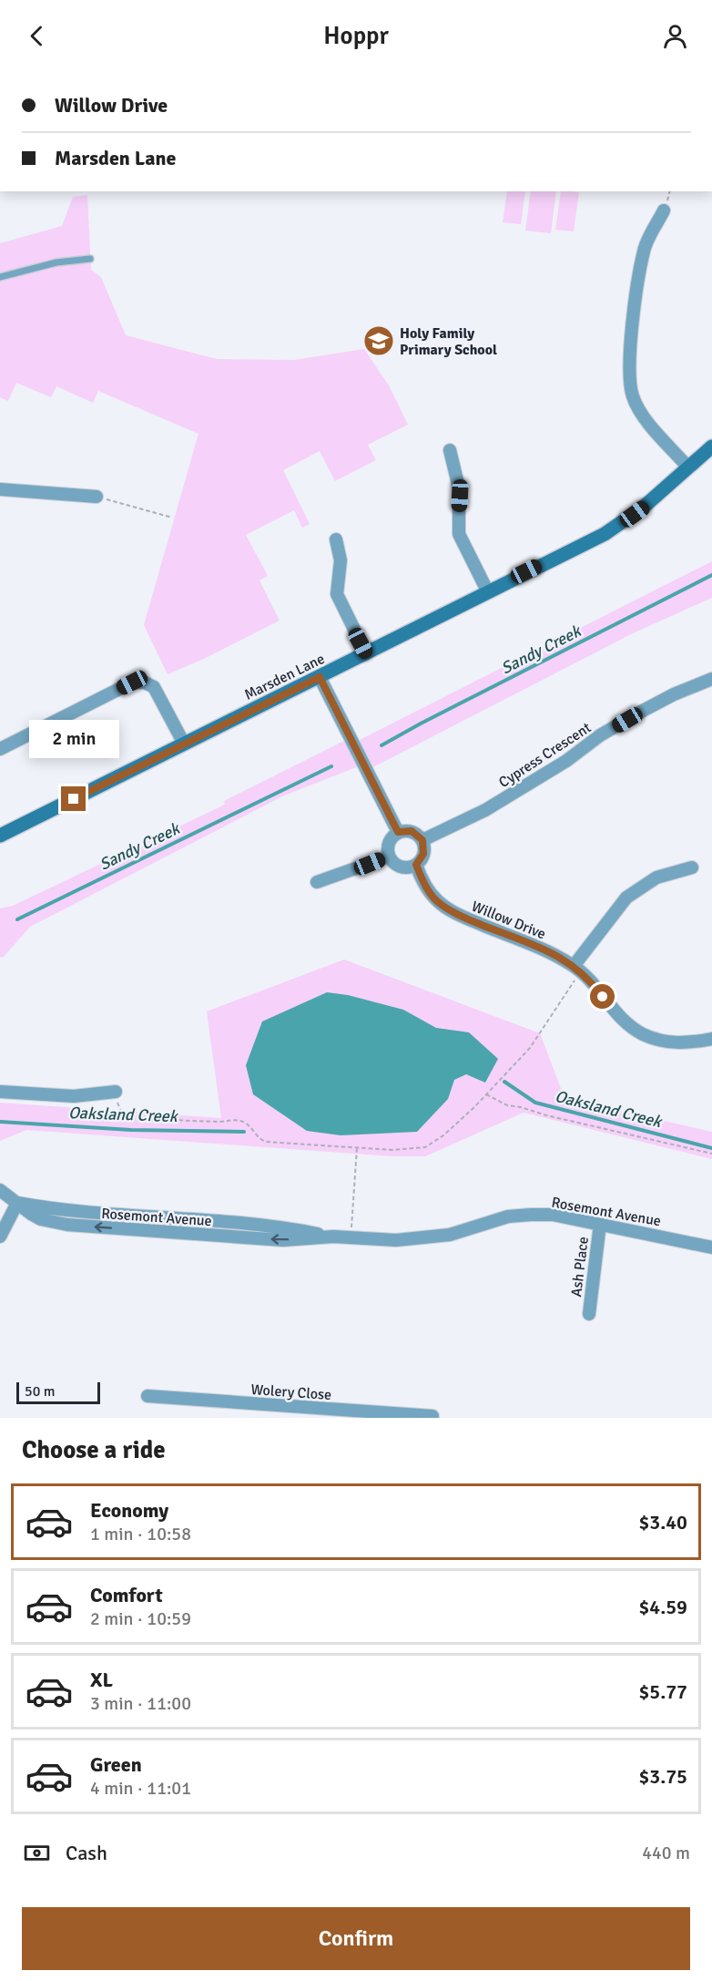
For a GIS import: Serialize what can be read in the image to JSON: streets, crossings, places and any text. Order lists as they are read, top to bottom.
{
  "streets": {
    "main road": ["Marsden Lane"],
    "street": [
      "Cypress Crescent",
      "Willow Drive",
      "Rosemont Avenue",
      "Ash Place",
      "Wolery Close"
    ]
  },
  "crossings": [
    ["Cypress Crescent", "Willow Drive"],
    ["Rosemont Avenue", "Ash Place"]
  ],
  "water": ["Sandy Creek", "Oaksland Creek"],
  "places": {
    "school or university": ["Holy Family Primary School"]
  },
  "scale_bar": "50 m",
  "page": {
    "header": "Hoppr",
    "banner": ["Willow Drive", "Marsden Lane"],
    "bubble": "2 min",
    "scale": "50 m",
    "heading": "Choose a ride",
    "list": [
      {
        "name": "Economy",
        "note": "1 min · 10:58",
        "value": "$3.40"
      },
      {
        "name": "Comfort",
        "note": "2 min · 10:59",
        "value": "$4.59"
      },
      {
        "name": "XL",
        "note": "3 min · 11:00",
        "value": "$5.77"
      },
      {
        "name": "Green",
        "note": "4 min · 11:01",
        "value": "$3.75"
      }
    ],
    "pay": ["Cash", "440 m"],
    "buttons": "Confirm"
  }
}
